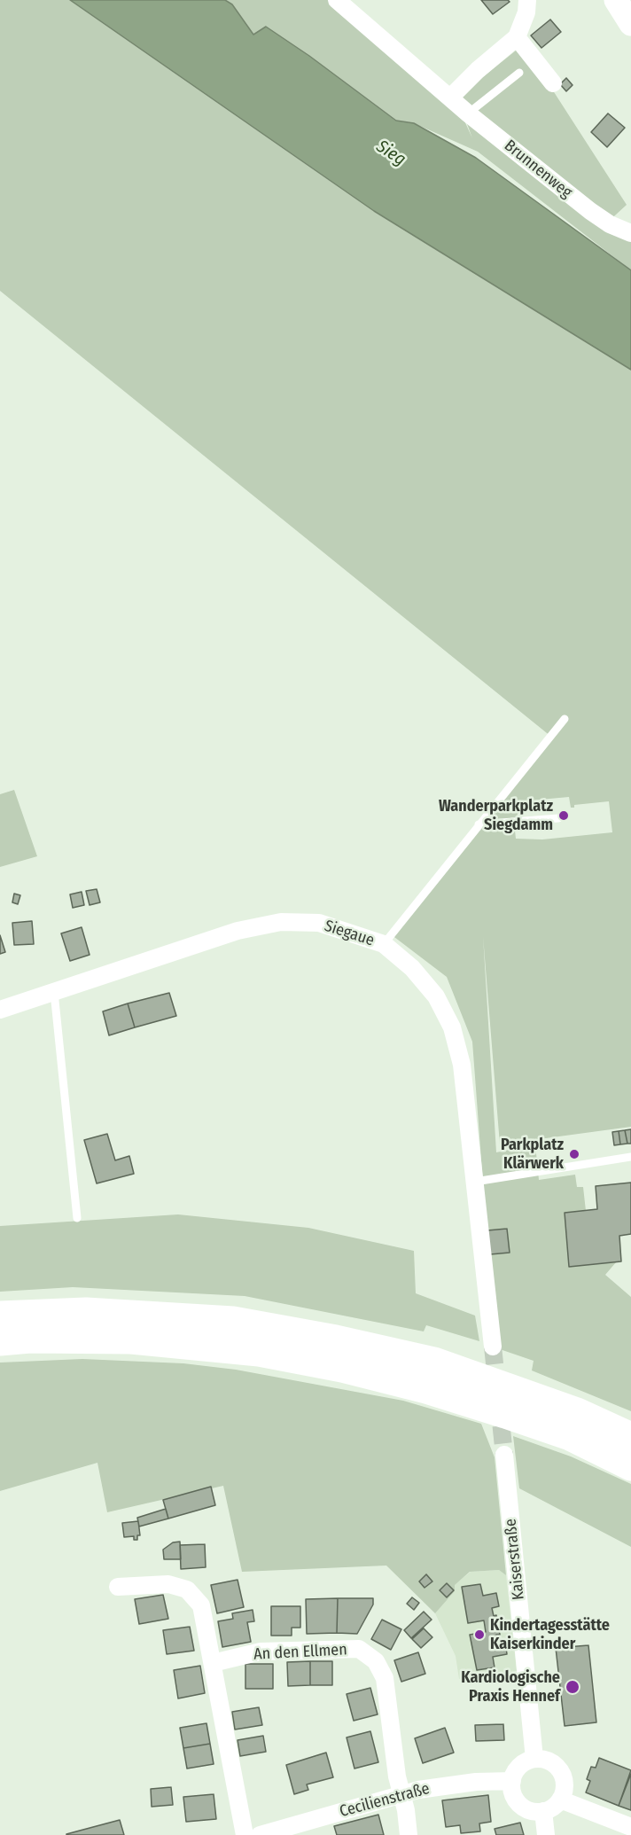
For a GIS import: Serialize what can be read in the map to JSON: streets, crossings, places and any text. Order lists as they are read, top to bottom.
{
  "streets": {
    "street": [
      "Brunnenweg",
      "Siegaue",
      "Kaiserstraße",
      "An den Ellmen",
      "Cecilienstraße"
    ]
  },
  "crossings": [
    ["Kaiserstraße", "Cecilienstraße"],
    ["An den Ellmen", "Cecilienstraße"]
  ],
  "water": ["Sieg"],
  "places": [
    "Wanderparkplatz Siegdamm",
    "Parkplatz Klärwerk",
    "Kindertagesstätte Kaiserkinder",
    "Kardiologische Praxis Hennef"
  ]
}
